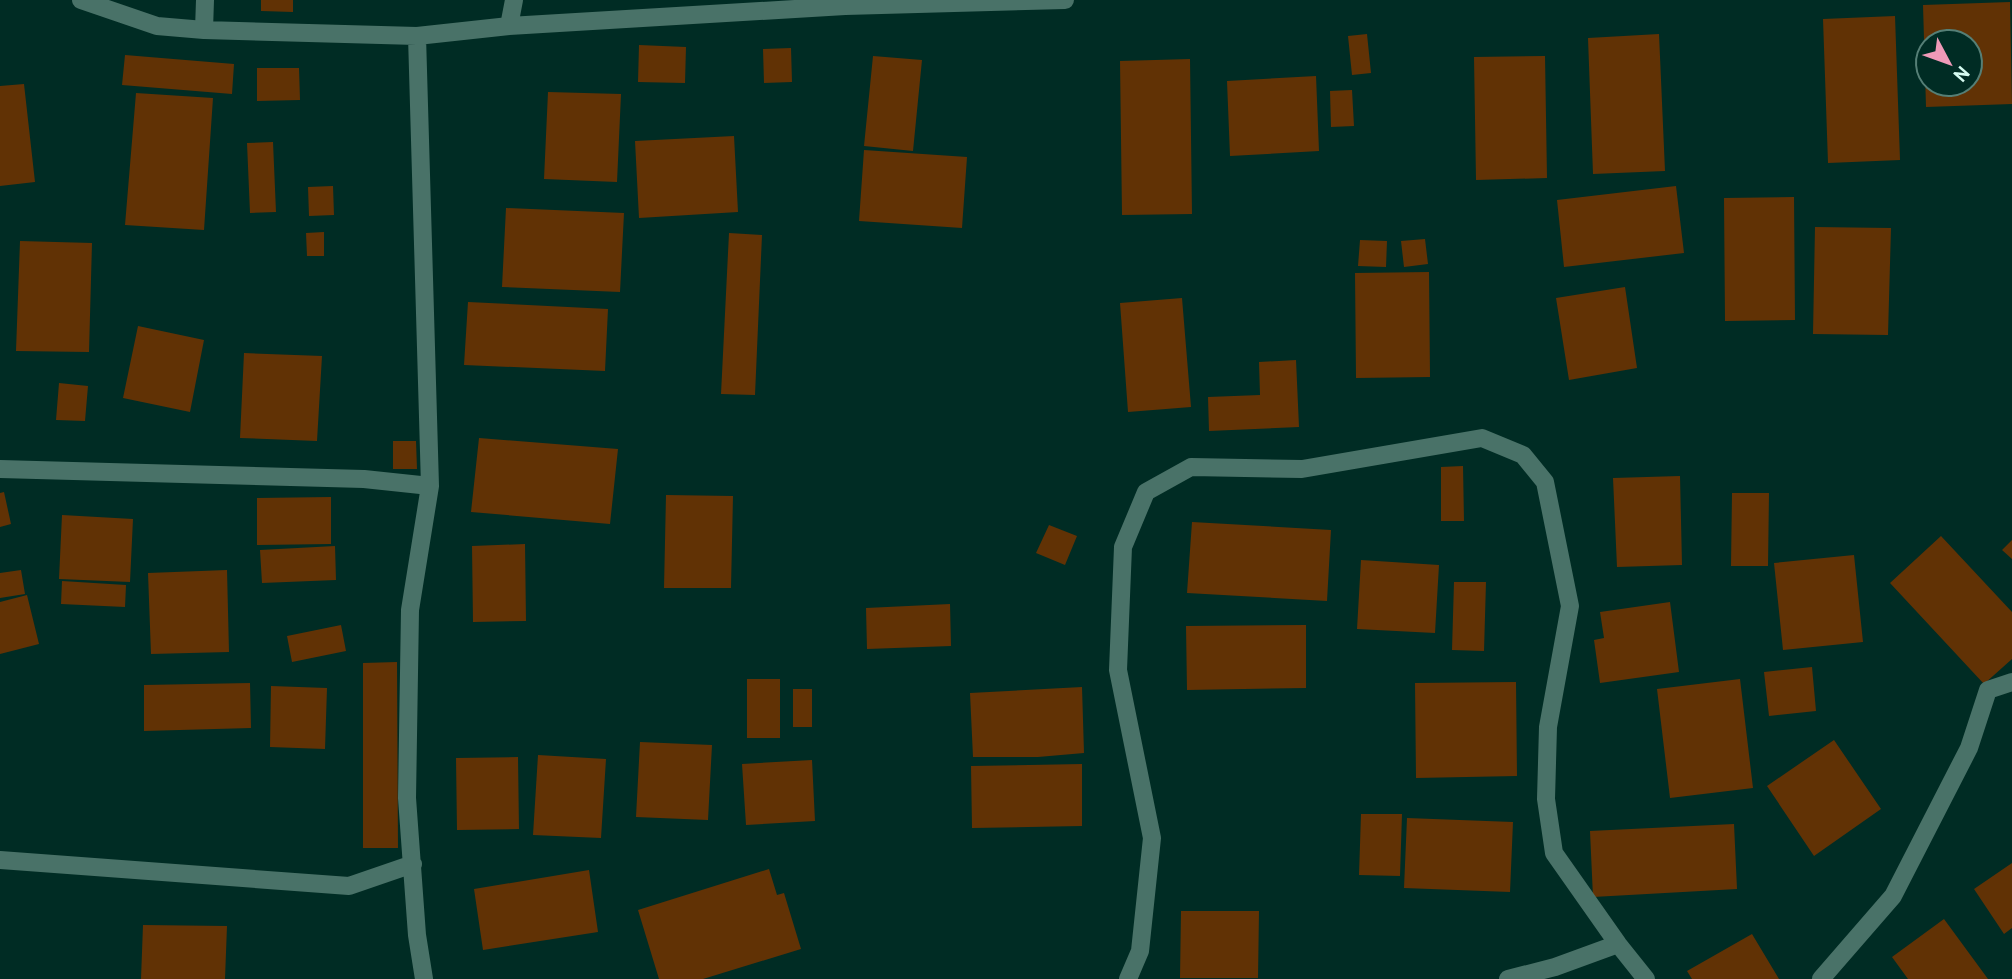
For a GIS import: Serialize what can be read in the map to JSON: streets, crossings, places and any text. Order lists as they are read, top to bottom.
{
  "north": "bottom right"
}
